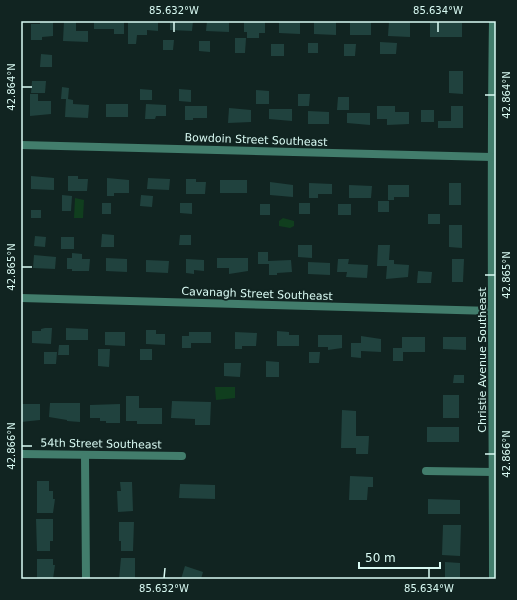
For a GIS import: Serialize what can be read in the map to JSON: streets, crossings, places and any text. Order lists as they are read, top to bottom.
{
  "streets": {
    "street": [
      "Bowdoin Street Southeast",
      "Cavanagh Street Southeast",
      "Christie Avenue Southeast",
      "54th Street Southeast"
    ]
  },
  "crossings": [
    ["Bowdoin Street Southeast", "Christie Avenue Southeast"],
    ["Cavanagh Street Southeast", "Christie Avenue Southeast"]
  ],
  "scale_bar": "50 m",
  "coordinates": [
    "85.632°W",
    "85.634°W",
    "42.864°N",
    "42.865°N",
    "42.866°N"
  ]
}
